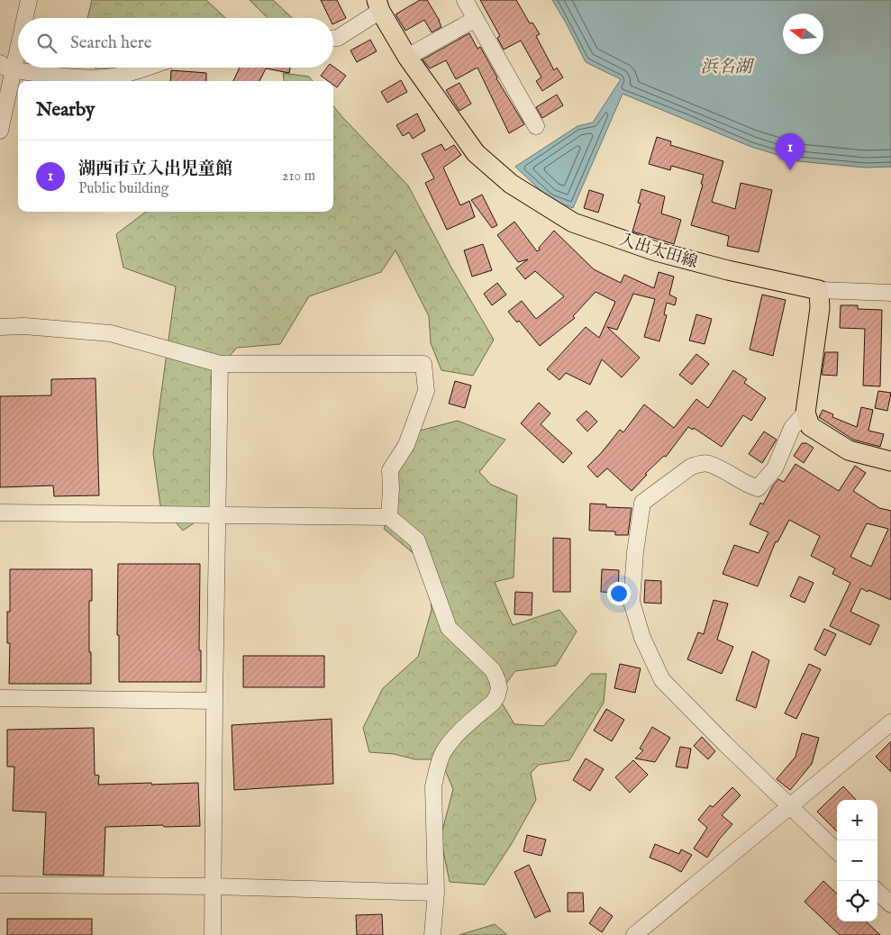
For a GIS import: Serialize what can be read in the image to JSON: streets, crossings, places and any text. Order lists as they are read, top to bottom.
{
  "streets": {
    "main road": ["入出太田線"]
  },
  "water": ["浜名湖"],
  "north": "left",
  "page": {
    "search": "Search here",
    "heading": "Nearby",
    "pins": "1",
    "list": [
      {
        "mark": "1",
        "name": "湖西市立入出児童館",
        "note": "Public building",
        "value": "210 m"
      }
    ],
    "map_buttons": ["+", "−"]
  }
}
